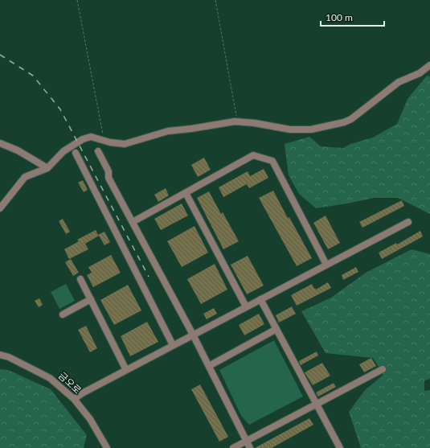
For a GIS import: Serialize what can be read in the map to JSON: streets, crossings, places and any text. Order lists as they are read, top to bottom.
{
  "streets": {
    "street": ["금오로"]
  },
  "scale_bar": "100 m"
}
